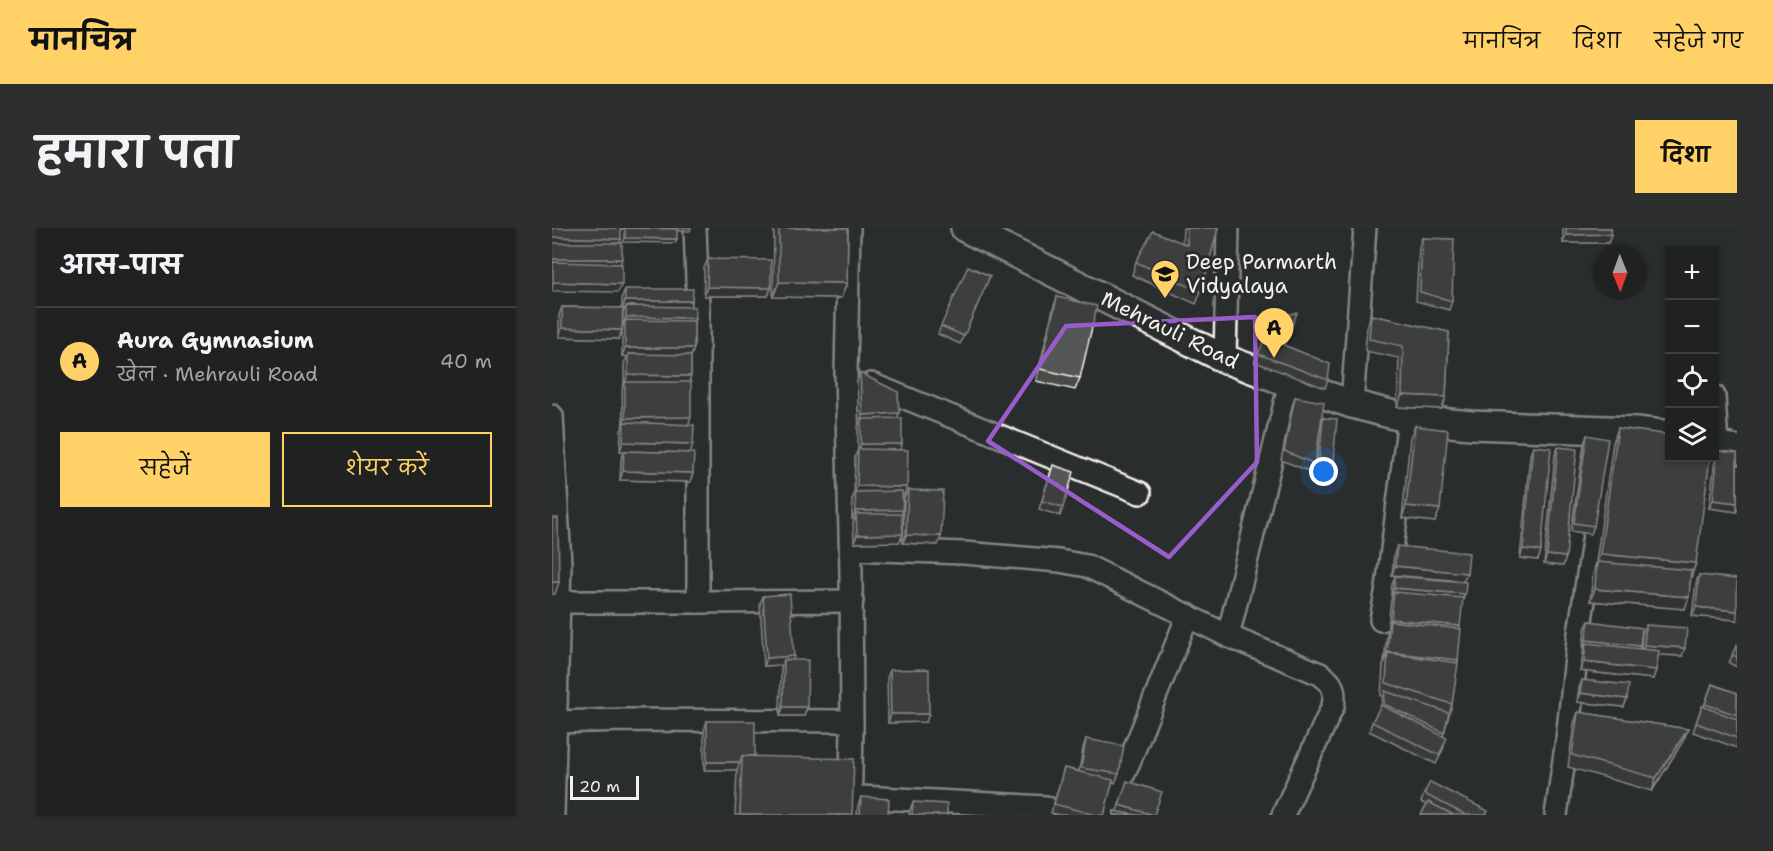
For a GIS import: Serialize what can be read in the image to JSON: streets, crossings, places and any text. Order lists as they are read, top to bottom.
{
  "streets": {
    "street": ["Mehrauli Road"]
  },
  "places": {
    "school or university": ["Deep Parmarth Vidyalaya"]
  },
  "scale_bar": "20 m",
  "north": "bottom",
  "page": {
    "header": "मानचित्र",
    "nav": ["मानचित्र", "दिशा", "सहेजे गए"],
    "title": "हमारा पता",
    "buttons": [
      "दिशा",
      ["सहेजें", "शेयर करें"]
    ],
    "heading": "आस-पास",
    "map_buttons": ["+", "−"],
    "list": [
      {
        "mark": "A",
        "name": "Aura Gymnasium",
        "note": "खेल · Mehrauli Road",
        "value": "40 m"
      }
    ],
    "pins": "A",
    "scale": "20 m"
  }
}
